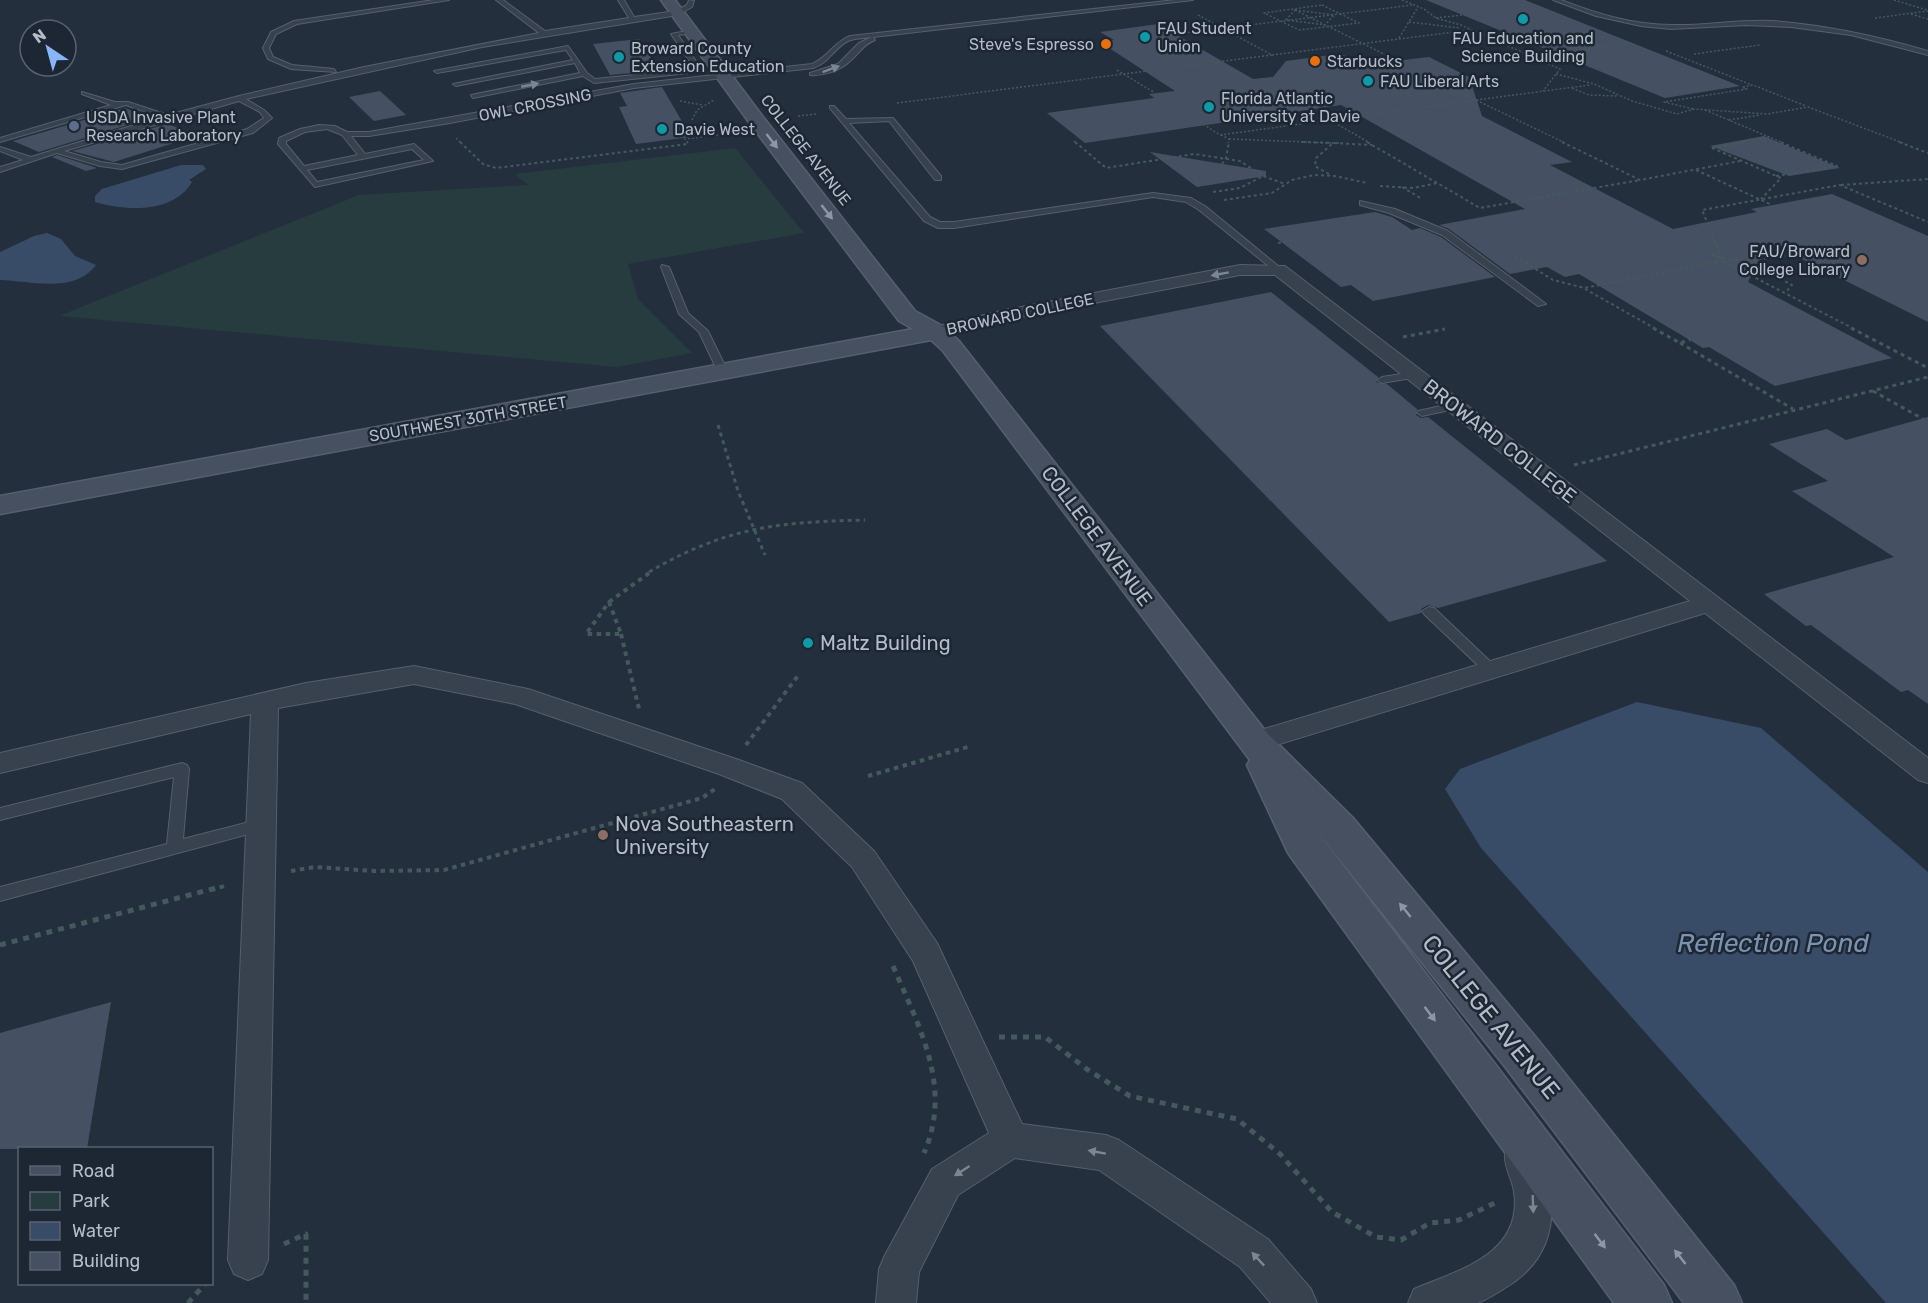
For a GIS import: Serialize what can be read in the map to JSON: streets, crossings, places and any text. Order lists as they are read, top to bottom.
{
  "streets": {
    "street": ["COLLEGE AVENUE", "BROWARD COLLEGE", "SOUTHWEST 30TH STREET"],
    "lane": ["OWL CROSSING"]
  },
  "crossings": [
    ["OWL CROSSING", "COLLEGE AVENUE"],
    ["COLLEGE AVENUE", "BROWARD COLLEGE"],
    ["COLLEGE AVENUE", "SOUTHWEST 30TH STREET"],
    ["BROWARD COLLEGE", "SOUTHWEST 30TH STREET"]
  ],
  "water": ["Reflection Pond"],
  "places": [
    "FAU Education and Science Building",
    "FAU Student Union",
    "Steve's Espresso",
    "Broward County Extension Education",
    "Starbucks",
    "FAU Liberal Arts",
    "Florida Atlantic University at Davie",
    "USDA Invasive Plant Research Laboratory",
    "Davie West",
    "FAU/Broward College Library",
    "Maltz Building",
    "Nova Southeastern University"
  ],
  "legend": [
    "Road",
    "Park",
    "Water",
    "Building"
  ],
  "north": "top left"
}
